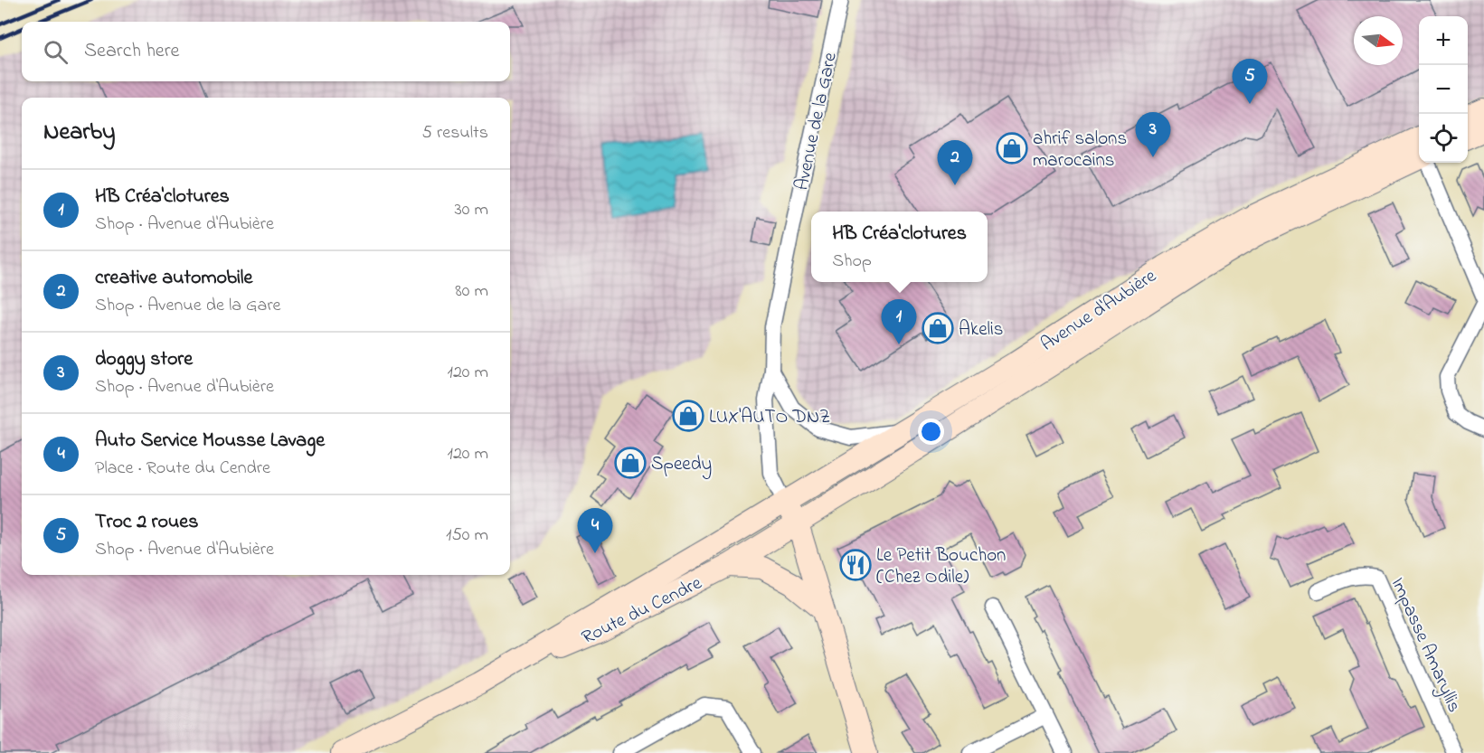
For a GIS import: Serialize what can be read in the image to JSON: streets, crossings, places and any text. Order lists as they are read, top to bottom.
{
  "streets": {
    "main road": ["Avenue d'Aubière", "Route du Cendre"],
    "street": ["Avenue de la Gare", "Impasse Amaryllis"]
  },
  "crossings": [
    ["Avenue de la Gare", "Avenue d'Aubière"],
    ["Avenue de la Gare", "Route du Cendre"],
    ["Avenue d'Aubière", "Route du Cendre"]
  ],
  "places": {
    "shop": [
      "ahrif salons marocains",
      "Akelis",
      "LUX'AUTO DNZ",
      "Speedy"
    ],
    "restaurant": ["Le Petit Bouchon (Chez Odile)"]
  },
  "north": "right",
  "page": {
    "map_buttons": ["+", "−"],
    "search": "Search here",
    "pins": [
      "5",
      "3",
      "2",
      "1",
      "4"
    ],
    "heading": ["Nearby", "5 results"],
    "list": [
      {
        "mark": "1",
        "name": "HB Créa'clotures",
        "note": "Shop · Avenue d'Aubière",
        "value": "30 m"
      },
      {
        "mark": "2",
        "name": "creative automobile",
        "note": "Shop · Avenue de la Gare",
        "value": "80 m"
      },
      {
        "mark": "3",
        "name": "doggy store",
        "note": "Shop · Avenue d'Aubière",
        "value": "120 m"
      },
      {
        "mark": "4",
        "name": "Auto Service Mousse Lavage",
        "note": "Place · Route du Cendre",
        "value": "120 m"
      },
      {
        "mark": "5",
        "name": "Troc 2 roues",
        "note": "Shop · Avenue d'Aubière",
        "value": "150 m"
      }
    ],
    "popup": ["HB Créa'clotures", "Shop"]
  }
}
